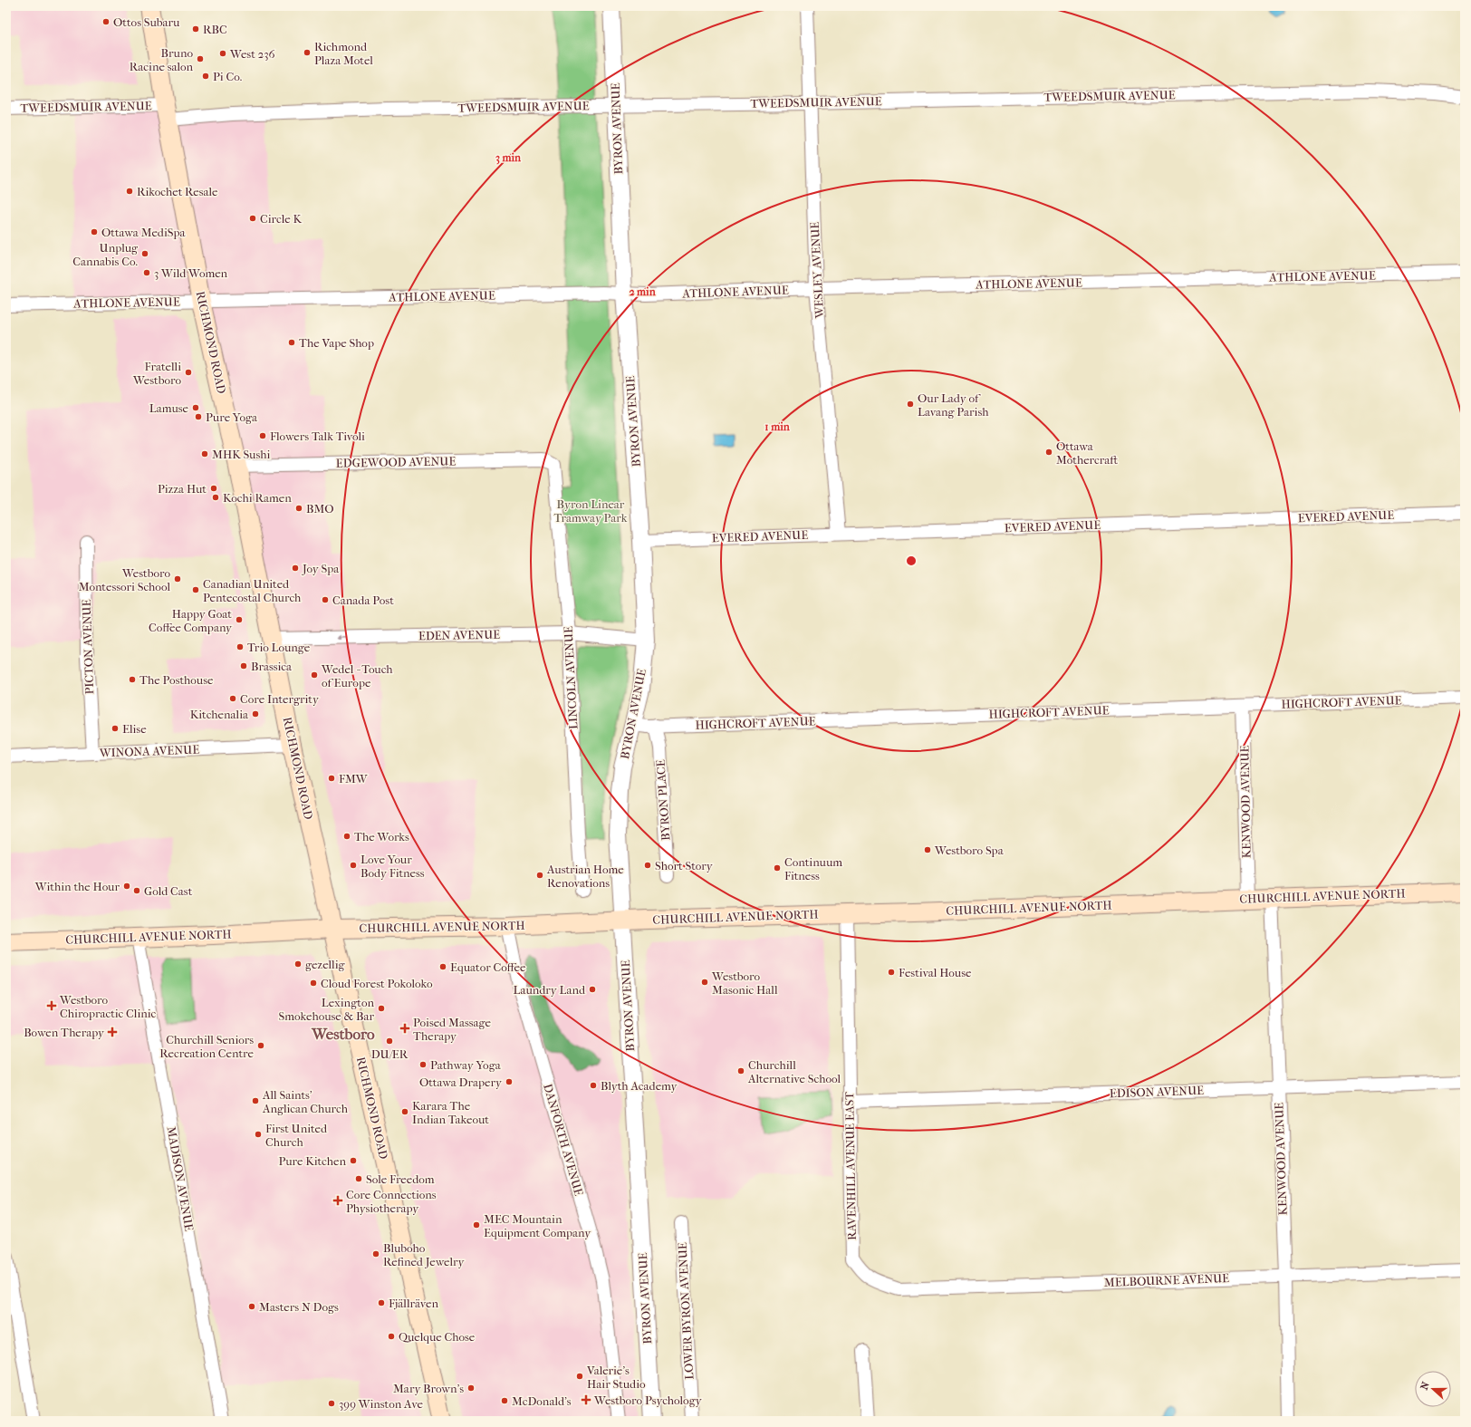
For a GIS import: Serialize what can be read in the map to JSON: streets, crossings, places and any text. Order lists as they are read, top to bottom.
{
  "streets": {
    "main road": ["RICHMOND ROAD", "CHURCHILL AVENUE NORTH"],
    "street": [
      "TWEEDSMUIR AVENUE",
      "BYRON AVENUE",
      "WESLEY AVENUE",
      "ATHLONE AVENUE",
      "EDGEWOOD AVENUE",
      "EVERED AVENUE",
      "EDEN AVENUE",
      "PICTON AVENUE",
      "LINCOLN AVENUE",
      "HIGHCROFT AVENUE",
      "WINONA AVENUE",
      "BYRON PLACE",
      "KENWOOD AVENUE",
      "EDISON AVENUE",
      "DANFORTH AVENUE",
      "RAVENHILL AVENUE EAST",
      "MADISON AVENUE",
      "MELBOURNE AVENUE",
      "LOWER BYRON AVENUE"
    ]
  },
  "crossings": [
    ["TWEEDSMUIR AVENUE", "BYRON AVENUE"],
    ["TWEEDSMUIR AVENUE", "WESLEY AVENUE"],
    ["TWEEDSMUIR AVENUE", "RICHMOND ROAD"],
    ["BYRON AVENUE", "ATHLONE AVENUE"],
    ["BYRON AVENUE", "EVERED AVENUE"],
    ["BYRON AVENUE", "EDEN AVENUE"],
    ["BYRON AVENUE", "HIGHCROFT AVENUE"],
    ["BYRON AVENUE", "CHURCHILL AVENUE NORTH"],
    ["WESLEY AVENUE", "ATHLONE AVENUE"],
    ["WESLEY AVENUE", "EVERED AVENUE"],
    ["ATHLONE AVENUE", "RICHMOND ROAD"],
    ["RICHMOND ROAD", "EDGEWOOD AVENUE"],
    ["RICHMOND ROAD", "EDEN AVENUE"],
    ["RICHMOND ROAD", "WINONA AVENUE"],
    ["RICHMOND ROAD", "CHURCHILL AVENUE NORTH"],
    ["EDGEWOOD AVENUE", "LINCOLN AVENUE"],
    ["EDEN AVENUE", "LINCOLN AVENUE"],
    ["PICTON AVENUE", "WINONA AVENUE"],
    ["HIGHCROFT AVENUE", "BYRON PLACE"],
    ["HIGHCROFT AVENUE", "KENWOOD AVENUE"],
    ["KENWOOD AVENUE", "CHURCHILL AVENUE NORTH"],
    ["KENWOOD AVENUE", "EDISON AVENUE"],
    ["KENWOOD AVENUE", "MELBOURNE AVENUE"],
    ["CHURCHILL AVENUE NORTH", "DANFORTH AVENUE"],
    ["CHURCHILL AVENUE NORTH", "RAVENHILL AVENUE EAST"],
    ["CHURCHILL AVENUE NORTH", "MADISON AVENUE"],
    ["EDISON AVENUE", "RAVENHILL AVENUE EAST"],
    ["RAVENHILL AVENUE EAST", "MELBOURNE AVENUE"]
  ],
  "one_way": ["EDEN AVENUE"],
  "districts": ["Westboro"],
  "parks": ["Byron Linear Tramway Park"],
  "places": {
    "other": [
      "Ottos Subaru",
      "RBC",
      "Richmond Plaza Motel",
      "West 236",
      "Bruno Racine salon",
      "Pi Co.",
      "Rikochet Resale",
      "Circle K",
      "Ottawa MediSpa",
      "Unplug Cannabis Co.",
      "3 Wild Women",
      "The Vape Shop",
      "Fratelli Westboro",
      "Our Lady of Lavang Parish",
      "Lamuse",
      "Pure Yoga",
      "Flowers Talk Tivoli",
      "Ottawa Mothercraft",
      "MHK Sushi",
      "Pizza Hut",
      "Kochi Ramen",
      "BMO",
      "Joy Spa",
      "Westboro Montessori School",
      "Canadian United Pentecostal Church",
      "Canada Post",
      "Happy Goat Coffee Company",
      "Trio Lounge",
      "Brassica",
      "Wedel - Touch of Europe",
      "The Posthouse",
      "Core Intergrity",
      "Kitchenalia",
      "Elise",
      "FMW",
      "The Works",
      "Westboro Spa",
      "Love Your Body Fitness",
      "Short Story",
      "Continuum Fitness",
      "Austrian Home Renovations",
      "Within the Hour",
      "Gold Cast",
      "gezellig",
      "Equator Coffee",
      "Festival House",
      "Westboro Masonic Hall",
      "Cloud Forest Pokoloko",
      "Laundry Land",
      "Lexington Smokehouse & Bar",
      "DU/ER",
      "Churchill Seniors Recreation Centre",
      "Pathway Yoga",
      "Churchill Alternative School",
      "Ottawa Drapery",
      "Blyth Academy",
      "All Saints' Anglican Church",
      "Karara The Indian Takeout",
      "First United Church",
      "Pure Kitchen",
      "Sole Freedom",
      "MEC Mountain Equipment Company",
      "Bluboho Refined Jewelry",
      "Fjällräven",
      "Masters N Dogs",
      "Quelque Chose",
      "Valerie's Hair Studio",
      "Mary Brown's",
      "McDonald's",
      "399 Winston Ave"
    ],
    "health": [
      "Westboro Chiropractic Clinic",
      "Poised Massage Therapy",
      "Bowen Therapy",
      "Core Connections Physiotherapy",
      "Westboro Psychology"
    ]
  },
  "north": "left",
  "rings": ["3 min", "2 min", "1 min"]
}
